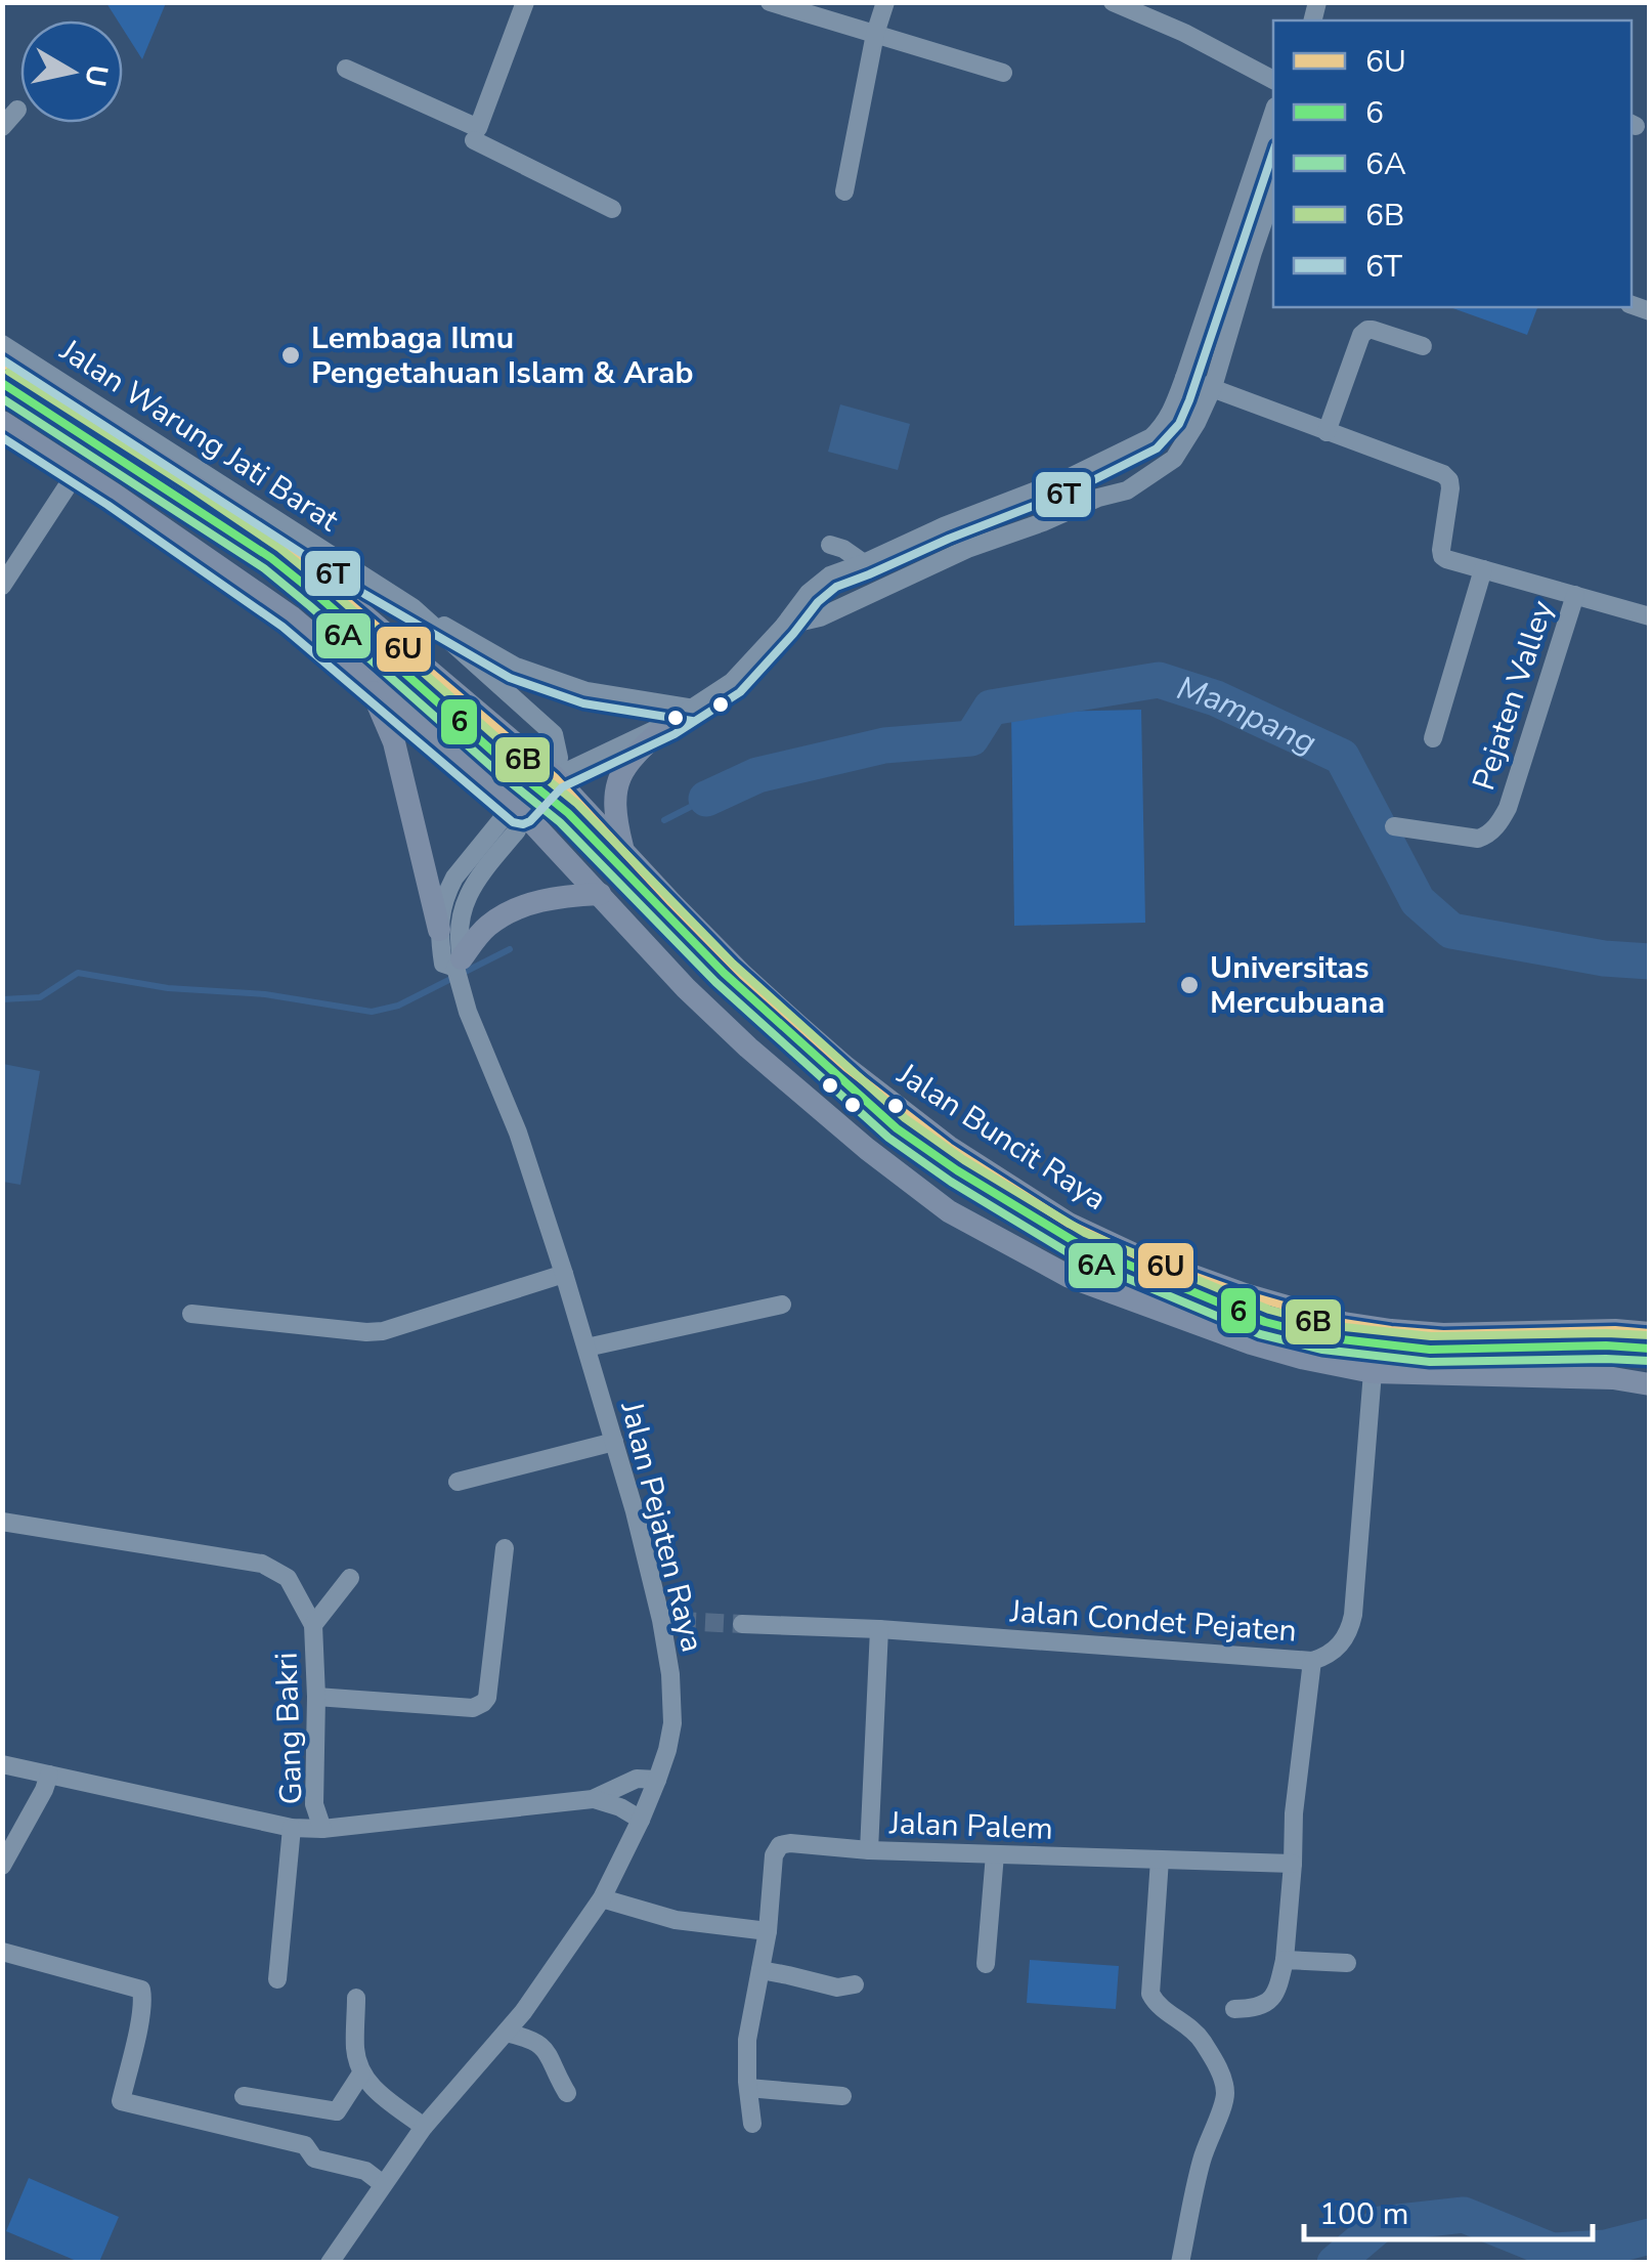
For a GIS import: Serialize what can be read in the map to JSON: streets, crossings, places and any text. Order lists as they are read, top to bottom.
{
  "streets": {
    "main road": ["Jalan Warung Jati Barat", "Jalan Buncit Raya"],
    "street": [
      "Pejaten Valley",
      "Jalan Pejaten Raya",
      "Jalan Condet Pejaten",
      "Gang Bakri",
      "Jalan Palem"
    ]
  },
  "crossings": [
    ["Jalan Warung Jati Barat", "Jalan Buncit Raya"],
    ["Jalan Condet Pejaten", "Jalan Palem"]
  ],
  "water": ["Mampang"],
  "places": ["Lembaga Ilmu Pengetahuan Islam & Arab", "Universitas Mercubuana"],
  "lines": [
    "transit line 6T",
    "transit line 6U",
    "transit line 6B",
    "transit line 6",
    "transit line 6A"
  ],
  "legend": [
    "6U",
    "6",
    "6A",
    "6B",
    "6T"
  ],
  "scale_bar": "100 m",
  "north": "right"
}
